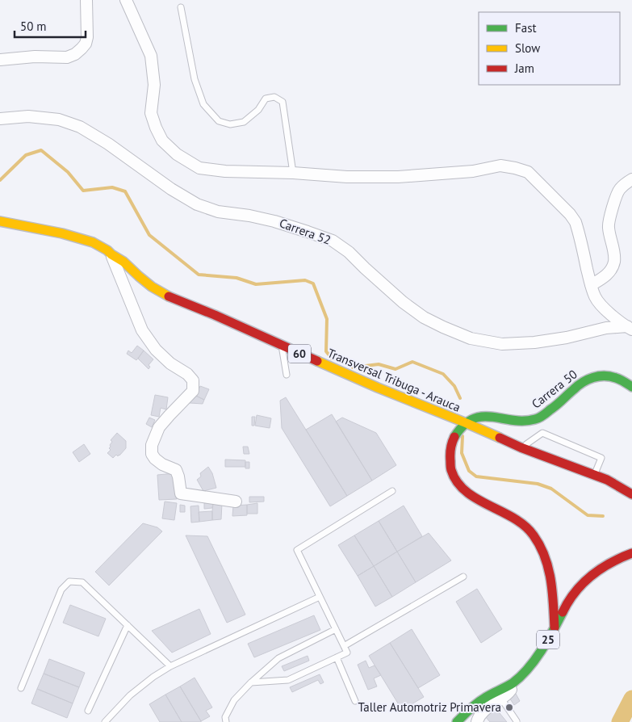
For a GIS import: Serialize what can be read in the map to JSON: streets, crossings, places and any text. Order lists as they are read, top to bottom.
{
  "streets": {
    "main road": [
      "60",
      "Transversal Tribuga - Arauca",
      "Carrera 50",
      "25"
    ],
    "street": ["Carrera 52"]
  },
  "crossings": [
    ["Transversal Tribuga - Arauca", "Carrera 50"]
  ],
  "places": ["Taller Automotriz Primavera"],
  "legend": ["Fast", "Slow", "Jam"],
  "scale_bar": "50 m"
}
